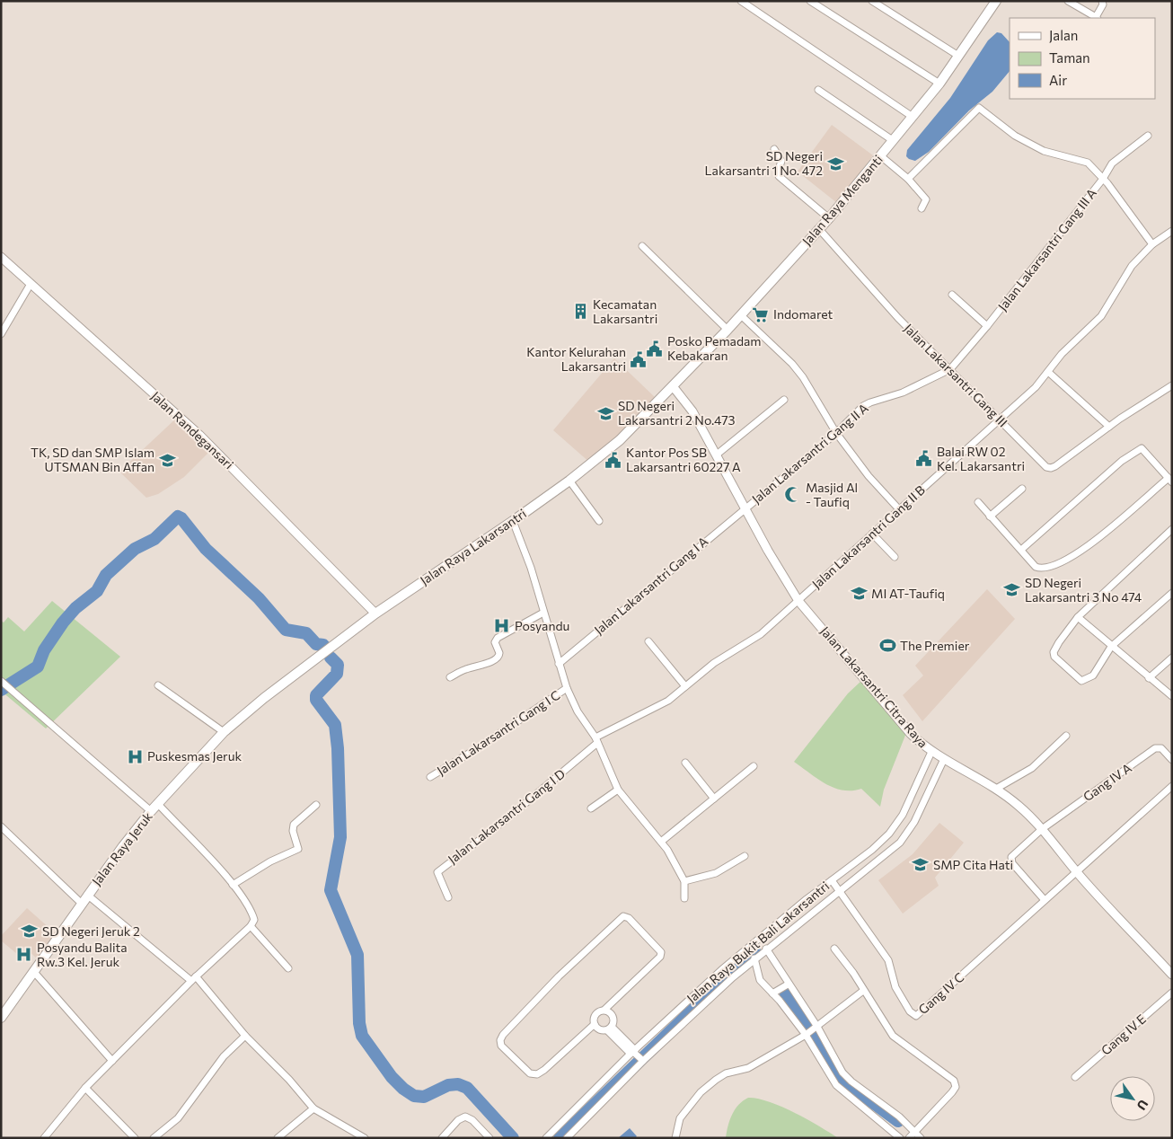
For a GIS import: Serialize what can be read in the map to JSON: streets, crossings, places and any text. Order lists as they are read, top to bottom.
{
  "streets": {
    "main road": ["Jalan Raya Menganti", "Jalan Raya Lakarsantri", "Jalan Raya Jeruk"],
    "street": [
      "Jalan Lakarsantri Gang III A",
      "Jalan Lakarsantri Gang III",
      "Jalan Randegansari",
      "Jalan Lakarsantri Gang II A",
      "Jalan Lakarsantri Gang II B",
      "Jalan Lakarsantri Gang I A",
      "Jalan Lakarsantri Citra Raya",
      "Jalan Lakarsantri Gang I C",
      "Gang IV A",
      "Jalan Lakarsantri Gang I D",
      "Jalan Raya Bukit Bali Lakarsantri",
      "Gang IV C",
      "Gang IV E"
    ]
  },
  "crossings": [
    ["Jalan Raya Menganti", "Jalan Lakarsantri Gang III"],
    ["Jalan Raya Menganti", "Jalan Raya Lakarsantri"],
    ["Jalan Raya Menganti", "Jalan Lakarsantri Citra Raya"],
    ["Jalan Lakarsantri Gang III A", "Jalan Lakarsantri Gang III"],
    ["Jalan Lakarsantri Gang III A", "Jalan Lakarsantri Gang II A"],
    ["Jalan Lakarsantri Gang III", "Jalan Lakarsantri Gang II A"],
    ["Jalan Lakarsantri Gang III", "Jalan Lakarsantri Gang II B"],
    ["Jalan Randegansari", "Jalan Raya Lakarsantri"],
    ["Jalan Lakarsantri Gang II A", "Jalan Lakarsantri Gang I A"],
    ["Jalan Lakarsantri Gang II A", "Jalan Lakarsantri Citra Raya"],
    ["Jalan Lakarsantri Gang II B", "Jalan Lakarsantri Citra Raya"],
    ["Jalan Lakarsantri Gang II B", "Jalan Lakarsantri Gang I C"],
    ["Jalan Lakarsantri Gang II B", "Jalan Lakarsantri Gang I D"],
    ["Jalan Raya Lakarsantri", "Jalan Lakarsantri Citra Raya"],
    ["Jalan Raya Lakarsantri", "Jalan Lakarsantri Gang I C"],
    ["Jalan Raya Lakarsantri", "Jalan Raya Jeruk"],
    ["Jalan Lakarsantri Gang I A", "Jalan Lakarsantri Citra Raya"],
    ["Jalan Lakarsantri Gang I A", "Jalan Lakarsantri Gang I C"],
    ["Jalan Lakarsantri Citra Raya", "Gang IV A"],
    ["Jalan Lakarsantri Citra Raya", "Jalan Raya Bukit Bali Lakarsantri"],
    ["Jalan Lakarsantri Citra Raya", "Gang IV C"],
    ["Jalan Lakarsantri Gang I C", "Jalan Lakarsantri Gang I D"],
    ["Gang IV A", "Gang IV C"],
    ["Jalan Raya Bukit Bali Lakarsantri", "Gang IV C"]
  ],
  "places": {
    "school or university": [
      "SD Negeri Lakarsantri 1 No. 472",
      "SD Negeri Lakarsantri 2 No.473",
      "TK, SD dan SMP Islam UTSMAN Bin Affan",
      "SD Negeri Lakarsantri 3 No 474",
      "MI AT-Taufiq",
      "SMP Cita Hati",
      "SD Negeri Jeruk 2"
    ],
    "building": ["Kecamatan Lakarsantri"],
    "supermarket": ["Indomaret"],
    "public building": [
      "Posko Pemadam Kebakaran",
      "Kantor Kelurahan Lakarsantri",
      "Balai RW 02 Kel. Lakarsantri",
      "Kantor Pos SB Lakarsantri 60227 A"
    ],
    "mosque": ["Masjid Al - Taufiq"],
    "hospital": ["Posyandu", "Puskesmas Jeruk", "Posyandu Balita Rw.3 Kel. Jeruk"],
    "sports": ["The Premier"]
  },
  "legend": ["Jalan", "Taman", "Air"],
  "north": "bottom right"
}
